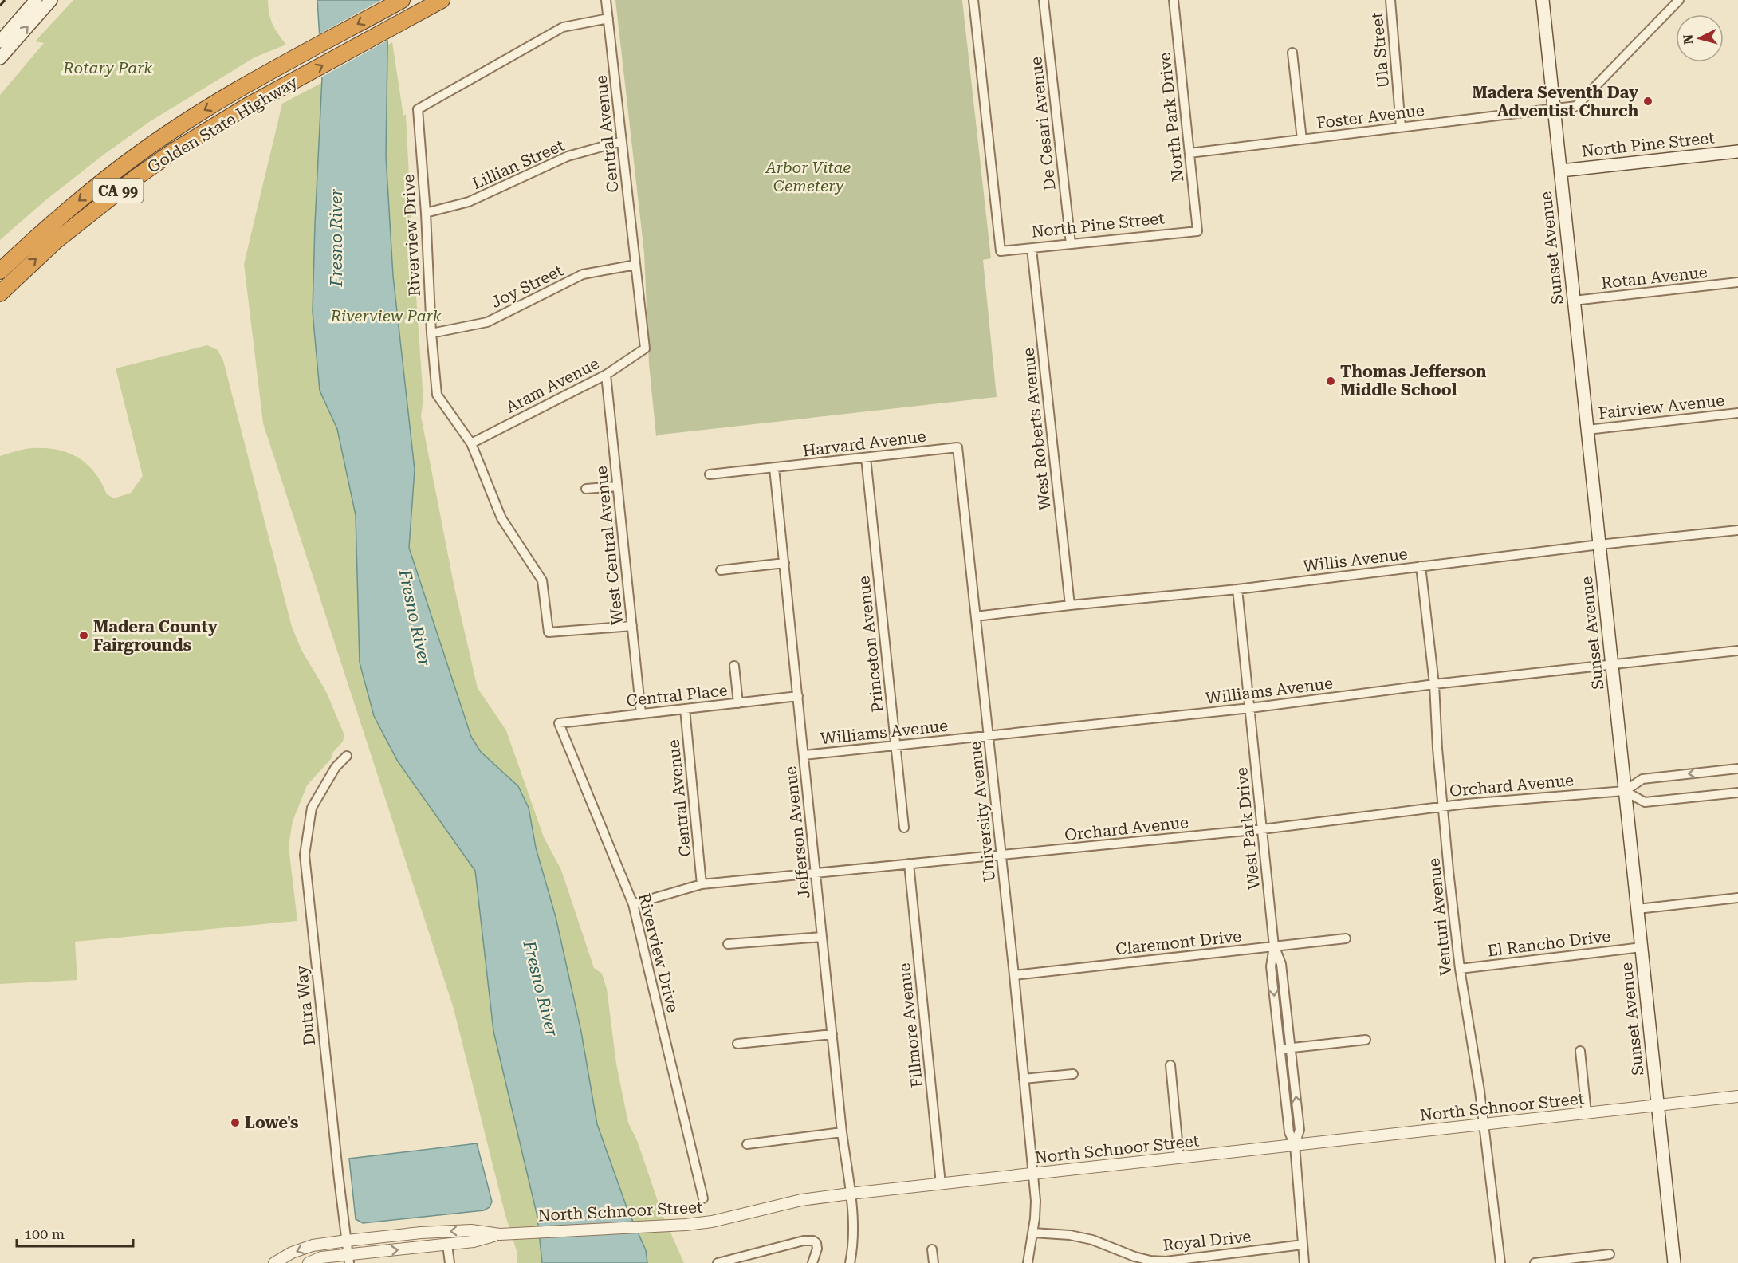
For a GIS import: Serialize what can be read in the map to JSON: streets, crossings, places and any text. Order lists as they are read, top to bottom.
{
  "streets": {
    "highway": ["Golden State Highway", "CA 99"],
    "main road": ["North Pine Street", "Sunset Avenue"],
    "street": [
      "Ula Street",
      "Foster Avenue",
      "North Park Drive",
      "De Cesari Avenue",
      "Central Avenue",
      "Lillian Street",
      "Riverview Drive",
      "Rotan Avenue",
      "Joy Street",
      "Aram Avenue",
      "Fairview Avenue",
      "West Roberts Avenue",
      "Harvard Avenue",
      "West Central Avenue",
      "Willis Avenue",
      "Princeton Avenue",
      "Williams Avenue",
      "Central Place",
      "Orchard Avenue",
      "University Avenue",
      "West Park Drive",
      "Jefferson Avenue",
      "Venturi Avenue",
      "Claremont Drive",
      "El Rancho Drive",
      "Dutra Way",
      "Fillmore Avenue",
      "North Schnoor Street",
      "Royal Drive"
    ]
  },
  "crossings": [
    ["Ula Street", "Foster Avenue"],
    ["Foster Avenue", "North Park Drive"],
    ["Foster Avenue", "Sunset Avenue"],
    ["North Park Drive", "North Pine Street"],
    ["De Cesari Avenue", "North Pine Street"],
    ["Central Avenue", "Lillian Street"],
    ["Central Avenue", "Riverview Drive"],
    ["Central Avenue", "Joy Street"],
    ["Central Avenue", "Aram Avenue"],
    ["Central Avenue", "Central Place"],
    ["Central Avenue", "Orchard Avenue"],
    ["North Pine Street", "Sunset Avenue"],
    ["North Pine Street", "West Roberts Avenue"],
    ["Lillian Street", "Riverview Drive"],
    ["Riverview Drive", "Joy Street"],
    ["Riverview Drive", "Aram Avenue"],
    ["Riverview Drive", "West Central Avenue"],
    ["Riverview Drive", "Central Place"],
    ["Riverview Drive", "Orchard Avenue"],
    ["Sunset Avenue", "Rotan Avenue"],
    ["Sunset Avenue", "Fairview Avenue"],
    ["Sunset Avenue", "Willis Avenue"],
    ["Sunset Avenue", "Williams Avenue"],
    ["Sunset Avenue", "Orchard Avenue"],
    ["Sunset Avenue", "El Rancho Drive"],
    ["Sunset Avenue", "North Schnoor Street"],
    ["Joy Street", "Aram Avenue"],
    ["Aram Avenue", "West Central Avenue"],
    ["West Roberts Avenue", "Willis Avenue"],
    ["Harvard Avenue", "Princeton Avenue"],
    ["Harvard Avenue", "University Avenue"],
    ["Harvard Avenue", "Jefferson Avenue"],
    ["West Central Avenue", "Central Place"],
    ["Willis Avenue", "University Avenue"],
    ["Willis Avenue", "West Park Drive"],
    ["Willis Avenue", "Venturi Avenue"],
    ["Princeton Avenue", "Williams Avenue"],
    ["Williams Avenue", "University Avenue"],
    ["Williams Avenue", "West Park Drive"],
    ["Williams Avenue", "Jefferson Avenue"],
    ["Williams Avenue", "Venturi Avenue"],
    ["Central Place", "Jefferson Avenue"],
    ["Orchard Avenue", "University Avenue"],
    ["Orchard Avenue", "West Park Drive"],
    ["Orchard Avenue", "Jefferson Avenue"],
    ["Orchard Avenue", "Venturi Avenue"],
    ["Orchard Avenue", "Fillmore Avenue"],
    ["University Avenue", "Claremont Drive"],
    ["University Avenue", "North Schnoor Street"],
    ["University Avenue", "Royal Drive"],
    ["West Park Drive", "Claremont Drive"],
    ["West Park Drive", "North Schnoor Street"],
    ["West Park Drive", "Royal Drive"],
    ["Jefferson Avenue", "North Schnoor Street"],
    ["Venturi Avenue", "El Rancho Drive"],
    ["Venturi Avenue", "North Schnoor Street"],
    ["Dutra Way", "North Schnoor Street"],
    ["Fillmore Avenue", "North Schnoor Street"]
  ],
  "water": ["Fresno River"],
  "parks": ["Rotary Park", "Arbor Vitae Cemetery", "Riverview Park"],
  "places": [
    "Madera Seventh Day Adventist Church",
    "Thomas Jefferson Middle School",
    "Madera County Fairgrounds",
    "Lowe's"
  ],
  "scale_bar": "100 m",
  "north": "left"
}
